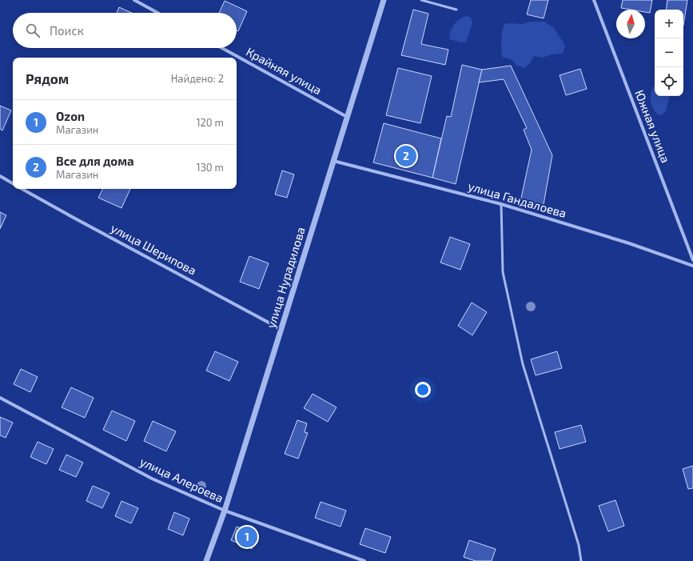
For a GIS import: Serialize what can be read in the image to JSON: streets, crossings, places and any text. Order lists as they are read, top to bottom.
{
  "streets": {
    "street": [
      "Крайняя улица",
      "Южная улица",
      "улица Гандалоева",
      "улица Шерипова",
      "улица Нурадилова",
      "улица Алероева"
    ]
  },
  "crossings": [
    ["Крайняя улица", "улица Нурадилова"],
    ["улица Гандалоева", "улица Нурадилова"],
    ["улица Шерипова", "улица Нурадилова"],
    ["улица Нурадилова", "улица Алероева"]
  ],
  "north": "top",
  "page": {
    "map_buttons": ["+", "−"],
    "search": "Поиск",
    "heading": ["Рядом", "Найдено: 2"],
    "list": [
      {
        "mark": "1",
        "name": "Ozon",
        "note": "Магазин",
        "value": "120 m"
      },
      {
        "mark": "2",
        "name": "Все для дома",
        "note": "Магазин",
        "value": "130 m"
      }
    ],
    "pins": ["2", "1"]
  }
}
